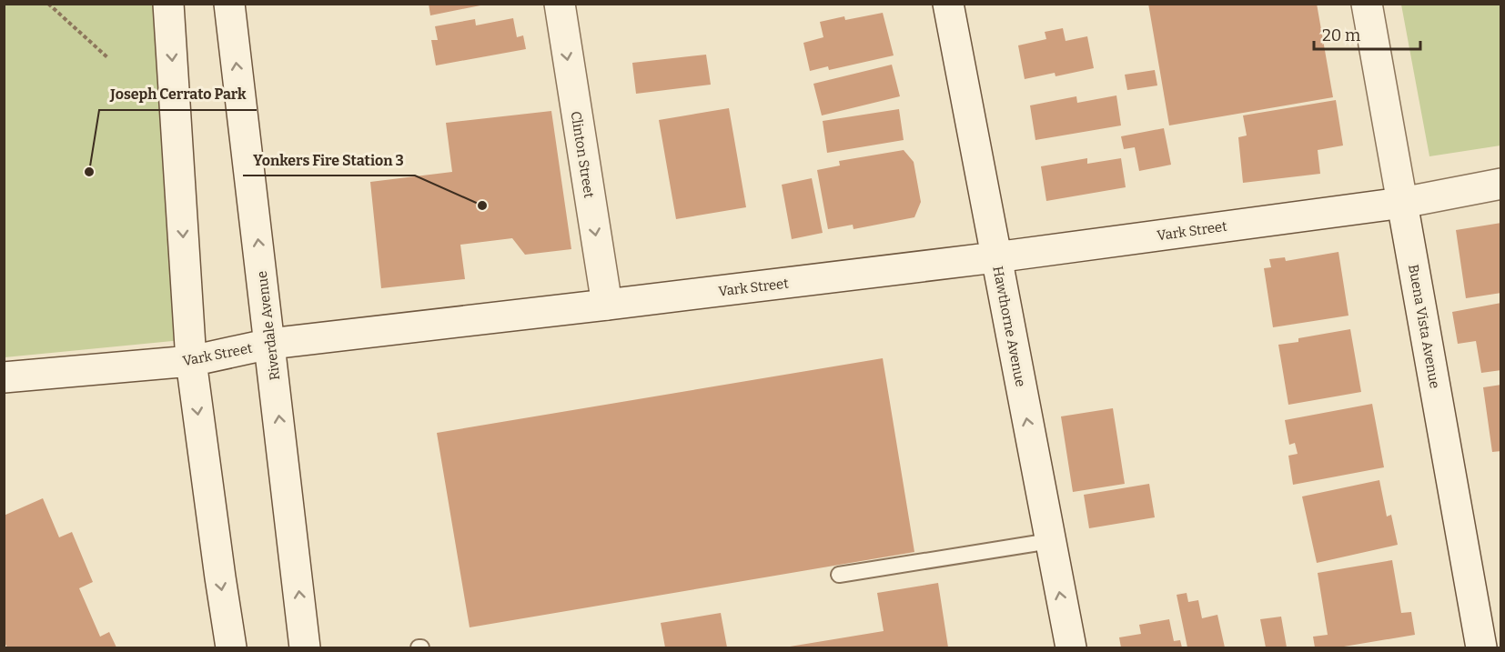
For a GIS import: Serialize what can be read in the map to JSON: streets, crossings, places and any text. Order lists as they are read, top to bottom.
{
  "streets": {
    "street": [
      "Clinton Street",
      "Vark Street",
      "Riverdale Avenue",
      "Hawthorne Avenue",
      "Buena Vista Avenue"
    ]
  },
  "crossings": [
    ["Clinton Street", "Vark Street"],
    ["Vark Street", "Riverdale Avenue"],
    ["Vark Street", "Hawthorne Avenue"],
    ["Vark Street", "Buena Vista Avenue"]
  ],
  "one_way": ["Clinton Street", "Hawthorne Avenue"],
  "places": ["Joseph Cerrato Park", "Yonkers Fire Station 3"],
  "scale_bar": "20 m"
}
